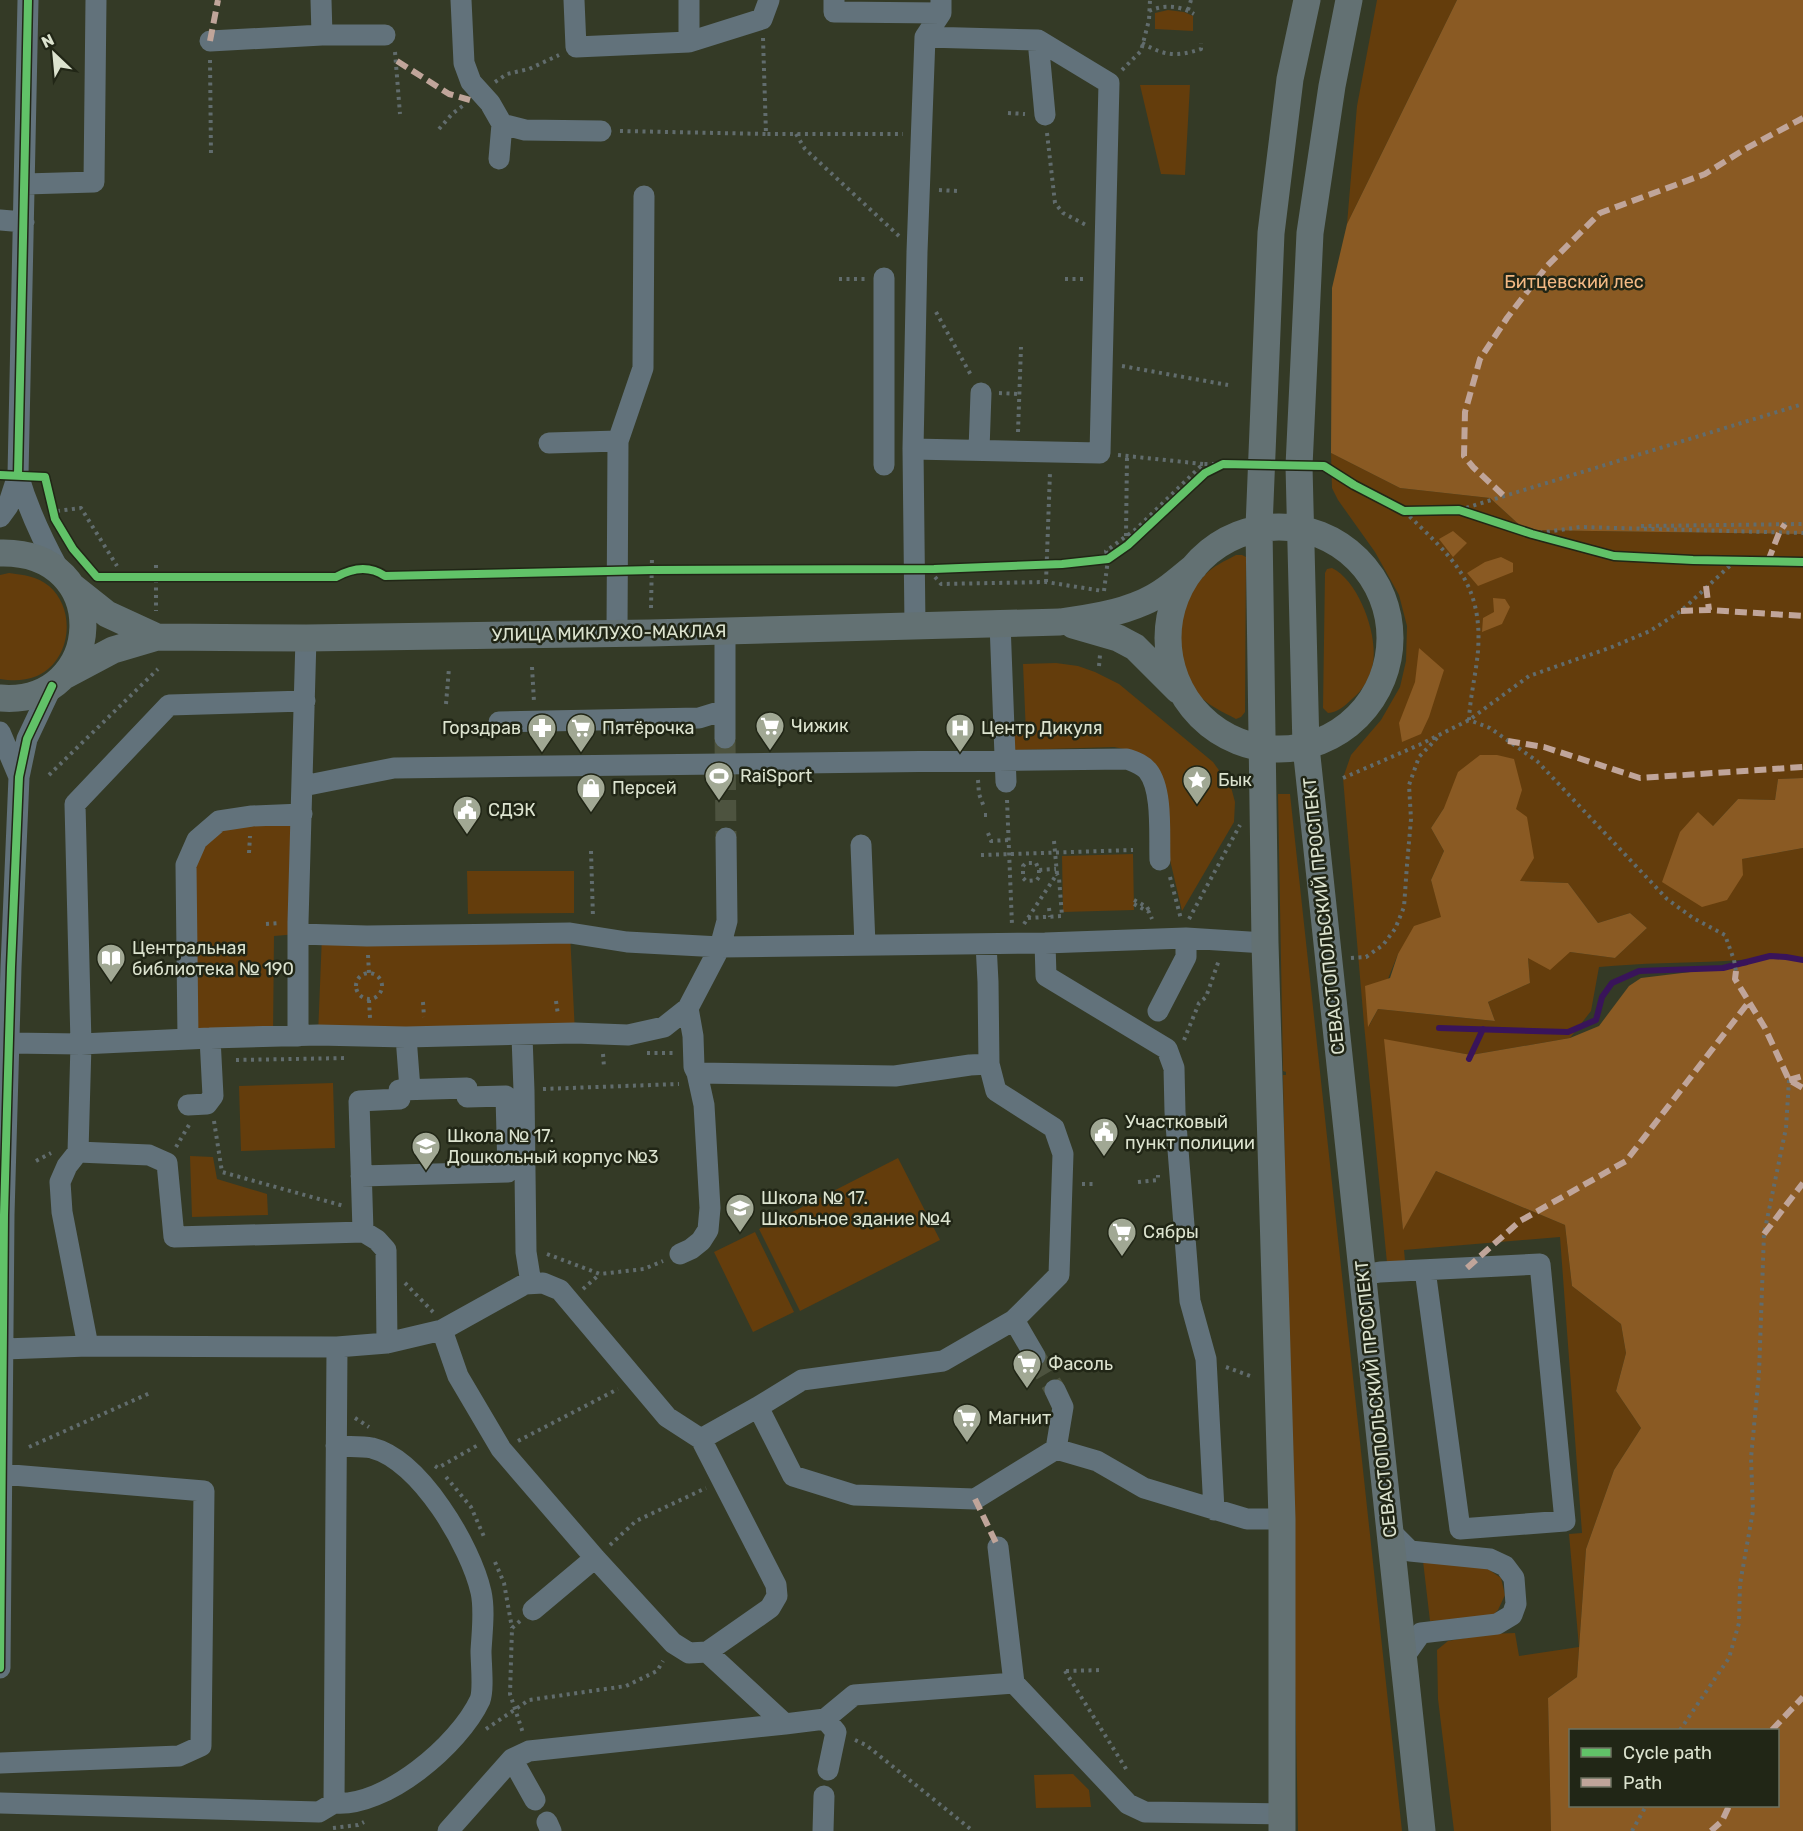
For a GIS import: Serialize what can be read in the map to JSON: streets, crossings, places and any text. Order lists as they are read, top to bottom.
{
  "streets": {
    "main road": ["УЛИЦА МИКЛУХО-МАКЛАЯ", "СЕВАСТОПОЛЬСКИЙ ПРОСПЕКТ"]
  },
  "crossings": [
    ["УЛИЦА МИКЛУХО-МАКЛАЯ", "СЕВАСТОПОЛЬСКИЙ ПРОСПЕКТ"]
  ],
  "parks": ["Битцевский лес"],
  "places": {
    "supermarket": [
      "Чижик",
      "Пятёрочка",
      "Сябры",
      "Фасоль",
      "Магнит"
    ],
    "pharmacy": ["Горздрав"],
    "hospital": ["Центр Дикуля"],
    "sports": ["RaiSport"],
    "place": ["Бык"],
    "shop": ["Персей"],
    "public building": ["СДЭК", "Участковый пункт полиции"],
    "library": ["Центральная библиотека № 190"],
    "school or university": ["Школа № 17. Дошкольный корпус №3", "Школа № 17. Школьное здание №4"]
  },
  "legend": ["Cycle path", "Path"],
  "north": "top left"
}
